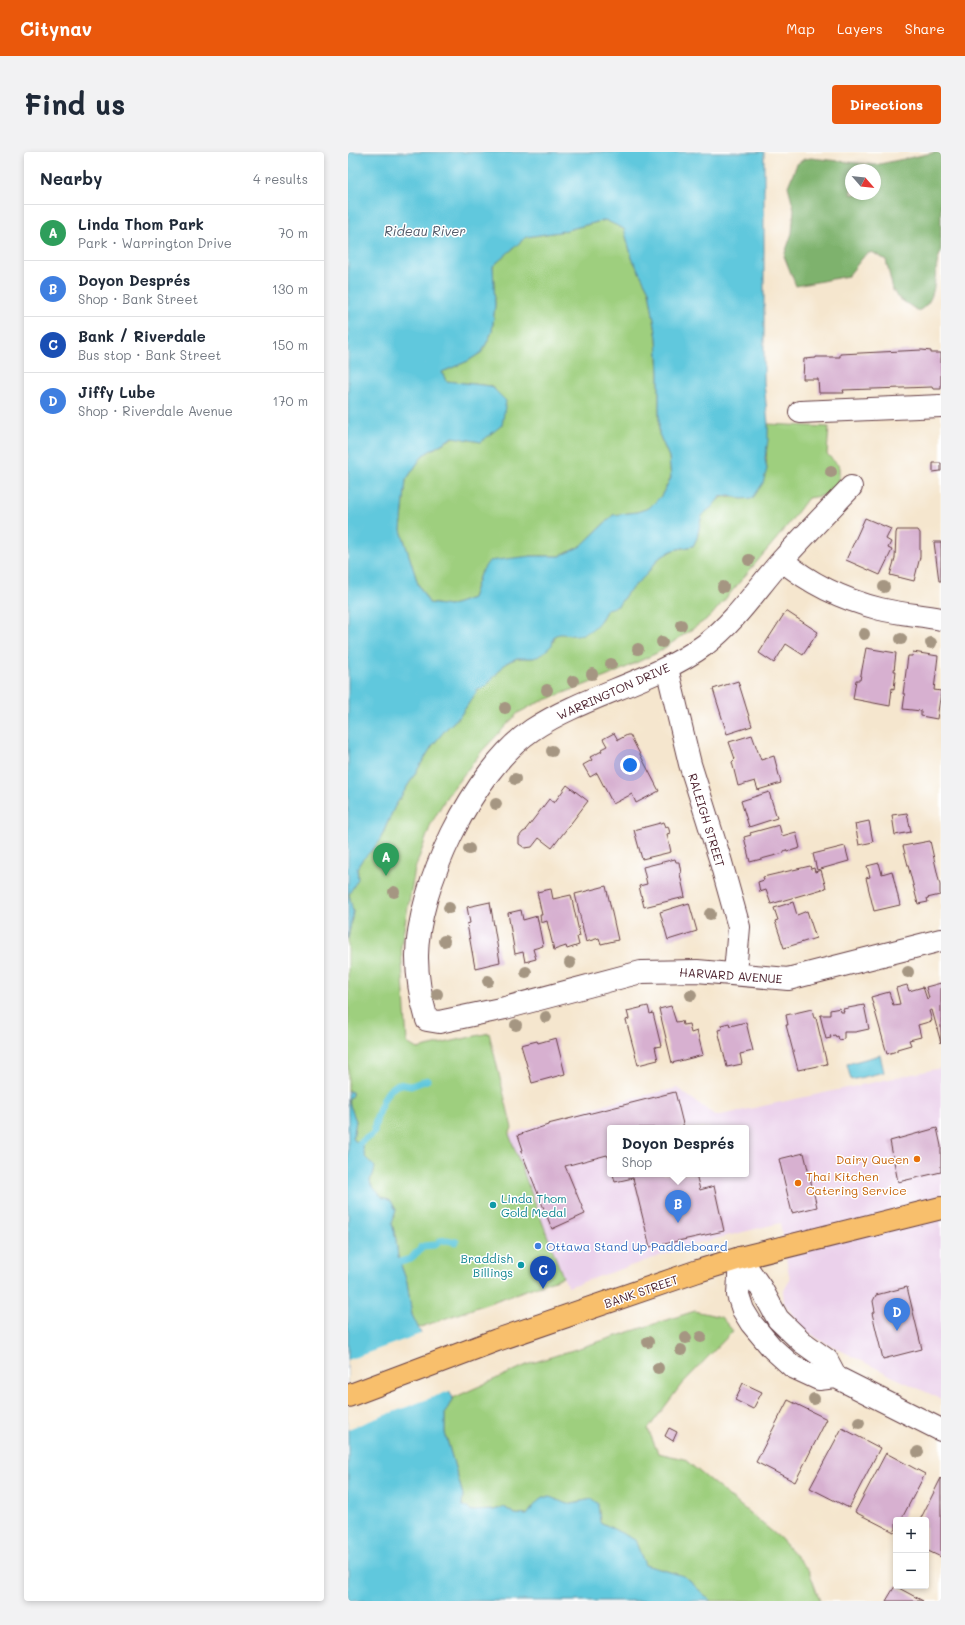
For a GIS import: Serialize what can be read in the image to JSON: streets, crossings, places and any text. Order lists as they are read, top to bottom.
{
  "streets": {
    "main road": ["BANK STREET"],
    "street": ["WARRINGTON DRIVE", "RALEIGH STREET", "HARVARD AVENUE"]
  },
  "crossings": [
    ["WARRINGTON DRIVE", "RALEIGH STREET"],
    ["WARRINGTON DRIVE", "HARVARD AVENUE"],
    ["RALEIGH STREET", "HARVARD AVENUE"]
  ],
  "water": ["Rideau River"],
  "places": [
    "Dairy Queen",
    "Thai Kitchen Catering Service",
    "Linda Thom Gold Medal",
    "Ottawa Stand Up Paddleboard",
    "Braddish Billings"
  ],
  "north": "bottom right",
  "page": {
    "header": "Citynav",
    "nav": ["Map", "Layers", "Share"],
    "buttons": "Directions",
    "title": "Find us",
    "heading": ["Nearby", "4 results"],
    "list": [
      {
        "mark": "A",
        "name": "Linda Thom Park",
        "note": "Park · Warrington Drive",
        "value": "70 m"
      },
      {
        "mark": "B",
        "name": "Doyon Després",
        "note": "Shop · Bank Street",
        "value": "130 m"
      },
      {
        "mark": "C",
        "name": "Bank / Riverdale",
        "note": "Bus stop · Bank Street",
        "value": "150 m"
      },
      {
        "mark": "D",
        "name": "Jiffy Lube",
        "note": "Shop · Riverdale Avenue",
        "value": "170 m"
      }
    ],
    "pins": [
      "A",
      "B",
      "C",
      "D"
    ],
    "popup": ["Doyon Després", "Shop"],
    "map_buttons": ["+", "−"]
  }
}
